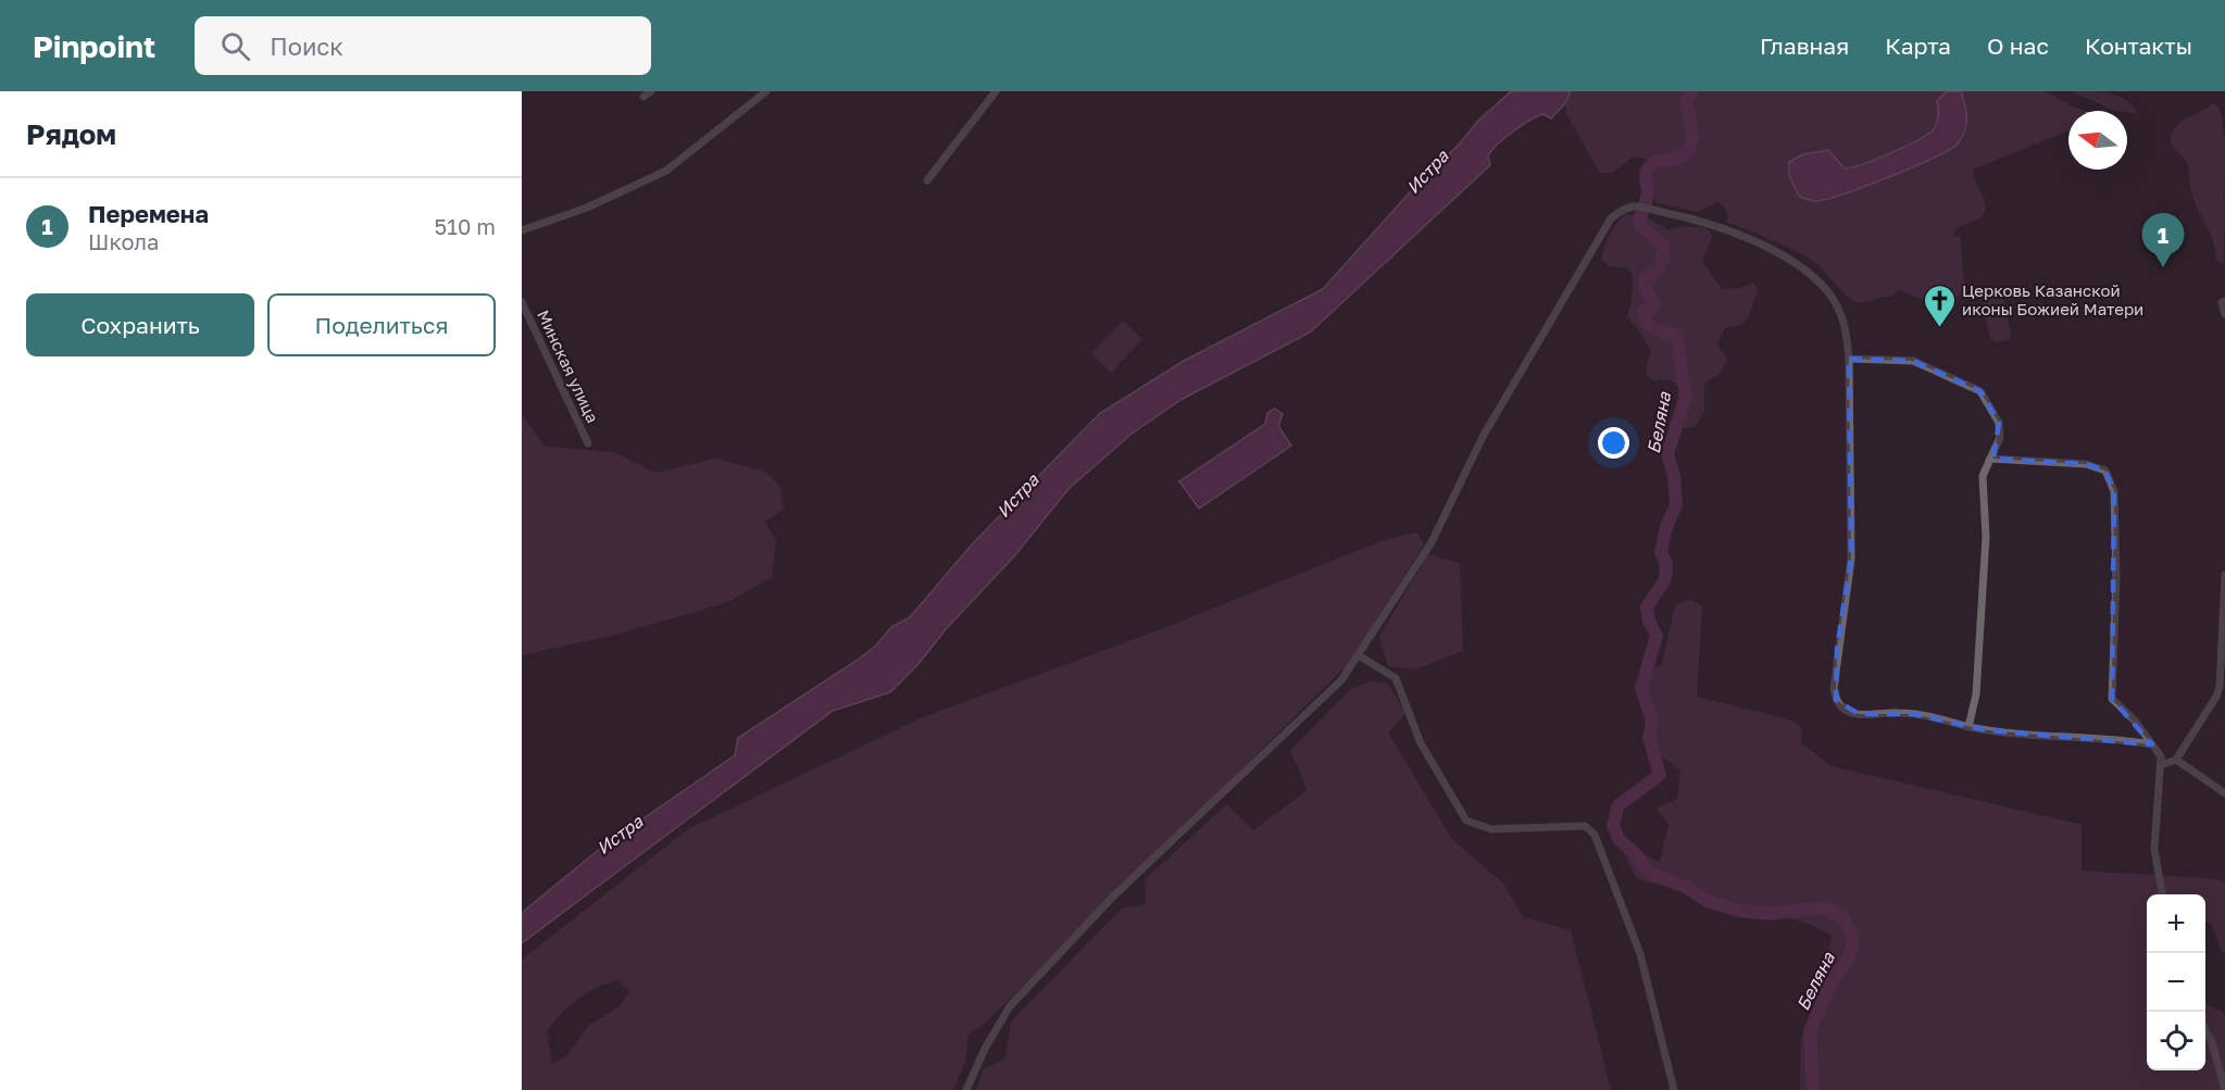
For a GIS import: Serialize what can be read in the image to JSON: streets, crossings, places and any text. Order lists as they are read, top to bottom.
{
  "streets": {
    "street": ["Минская улица"]
  },
  "water": ["Истра", "Беляна"],
  "places": {
    "church": ["Церковь Казанской иконы Божией Матери"]
  },
  "north": "left",
  "page": {
    "header": "Pinpoint",
    "search": "Поиск",
    "nav": [
      "Главная",
      "Карта",
      "О нас",
      "Контакты"
    ],
    "heading": "Рядом",
    "list": [
      {
        "mark": "1",
        "name": "Перемена",
        "note": "Школа",
        "value": "510 m"
      }
    ],
    "pins": "1",
    "buttons": ["Сохранить", "Поделиться"],
    "map_buttons": ["+", "−"]
  }
}
